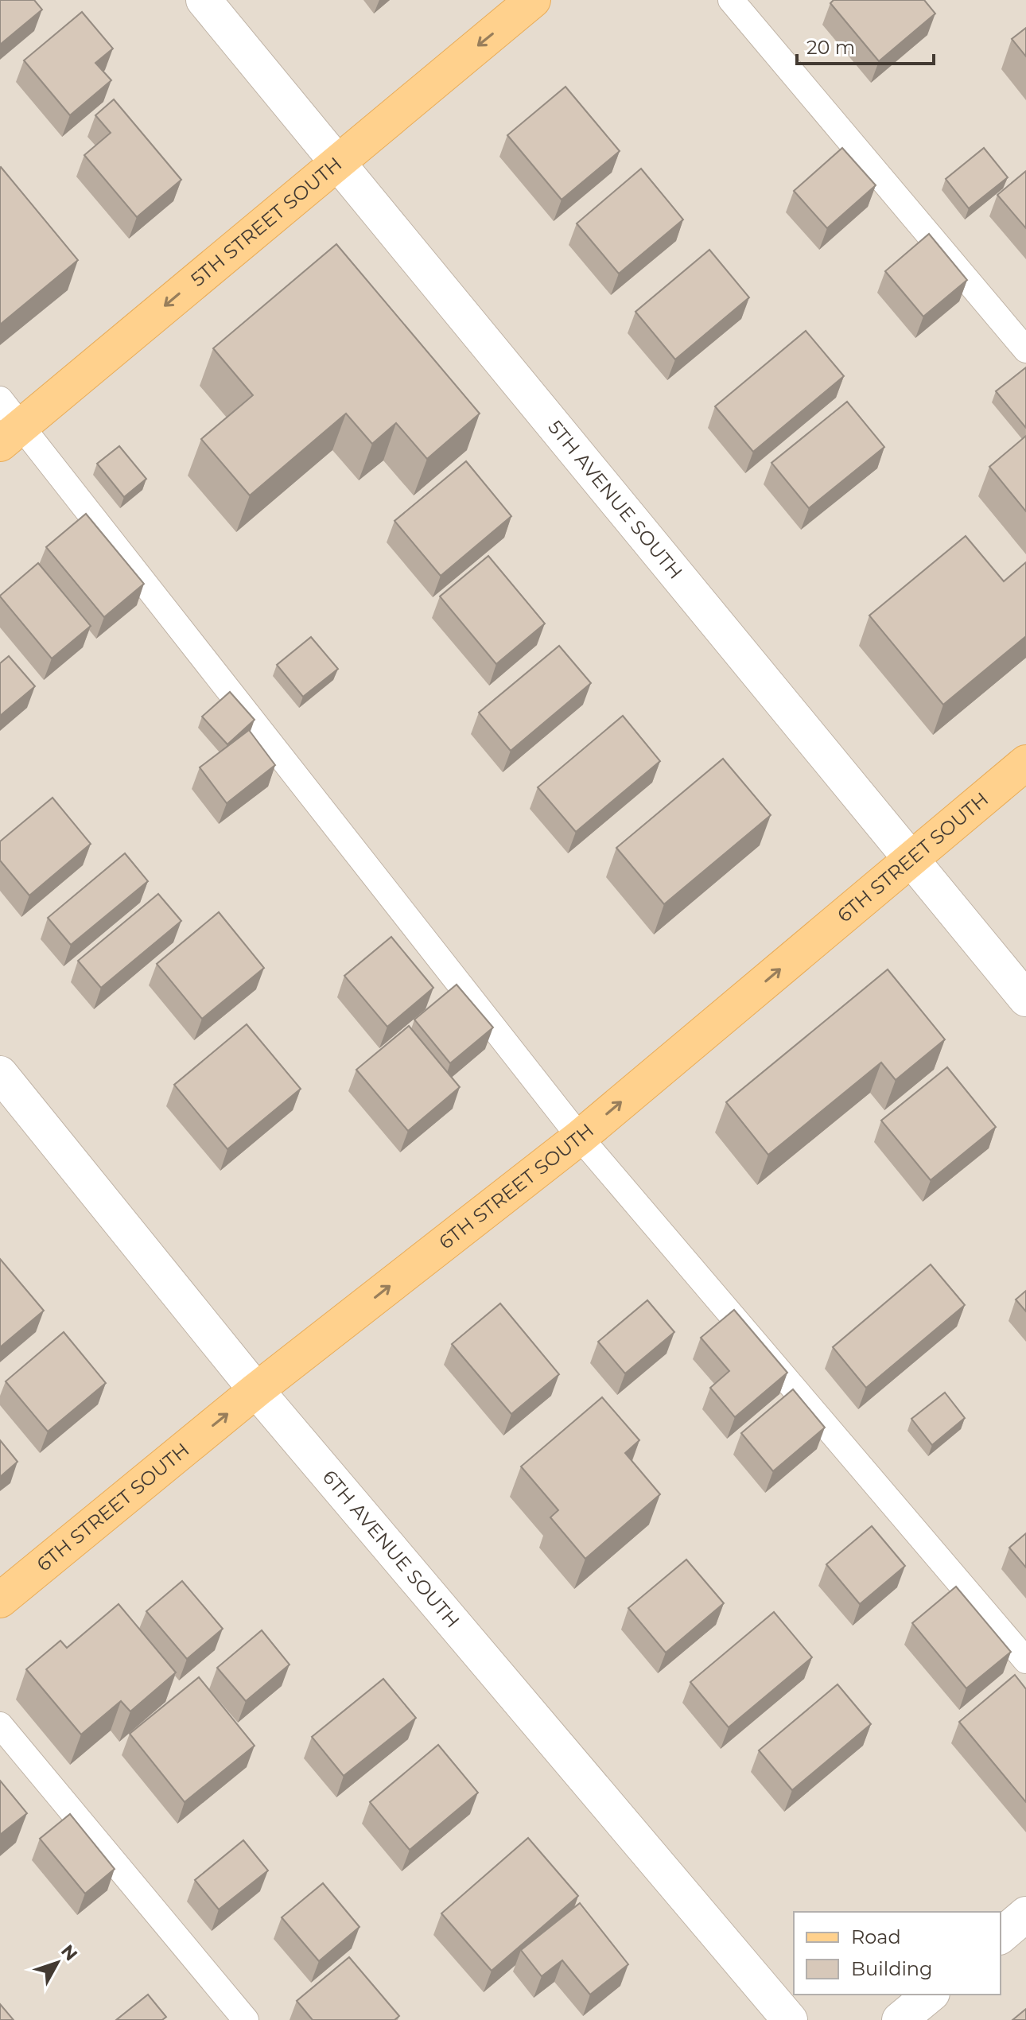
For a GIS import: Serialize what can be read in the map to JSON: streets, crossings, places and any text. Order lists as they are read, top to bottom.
{
  "streets": {
    "main road": ["5TH STREET SOUTH", "6TH STREET SOUTH"],
    "street": ["5TH AVENUE SOUTH", "6TH AVENUE SOUTH"]
  },
  "crossings": [
    ["5TH STREET SOUTH", "5TH AVENUE SOUTH"],
    ["5TH AVENUE SOUTH", "6TH STREET SOUTH"],
    ["6TH STREET SOUTH", "6TH AVENUE SOUTH"]
  ],
  "one_way": ["5TH STREET SOUTH", "6TH STREET SOUTH"],
  "legend": ["Road", "Building"],
  "scale_bar": "20 m",
  "north": "top right"
}
